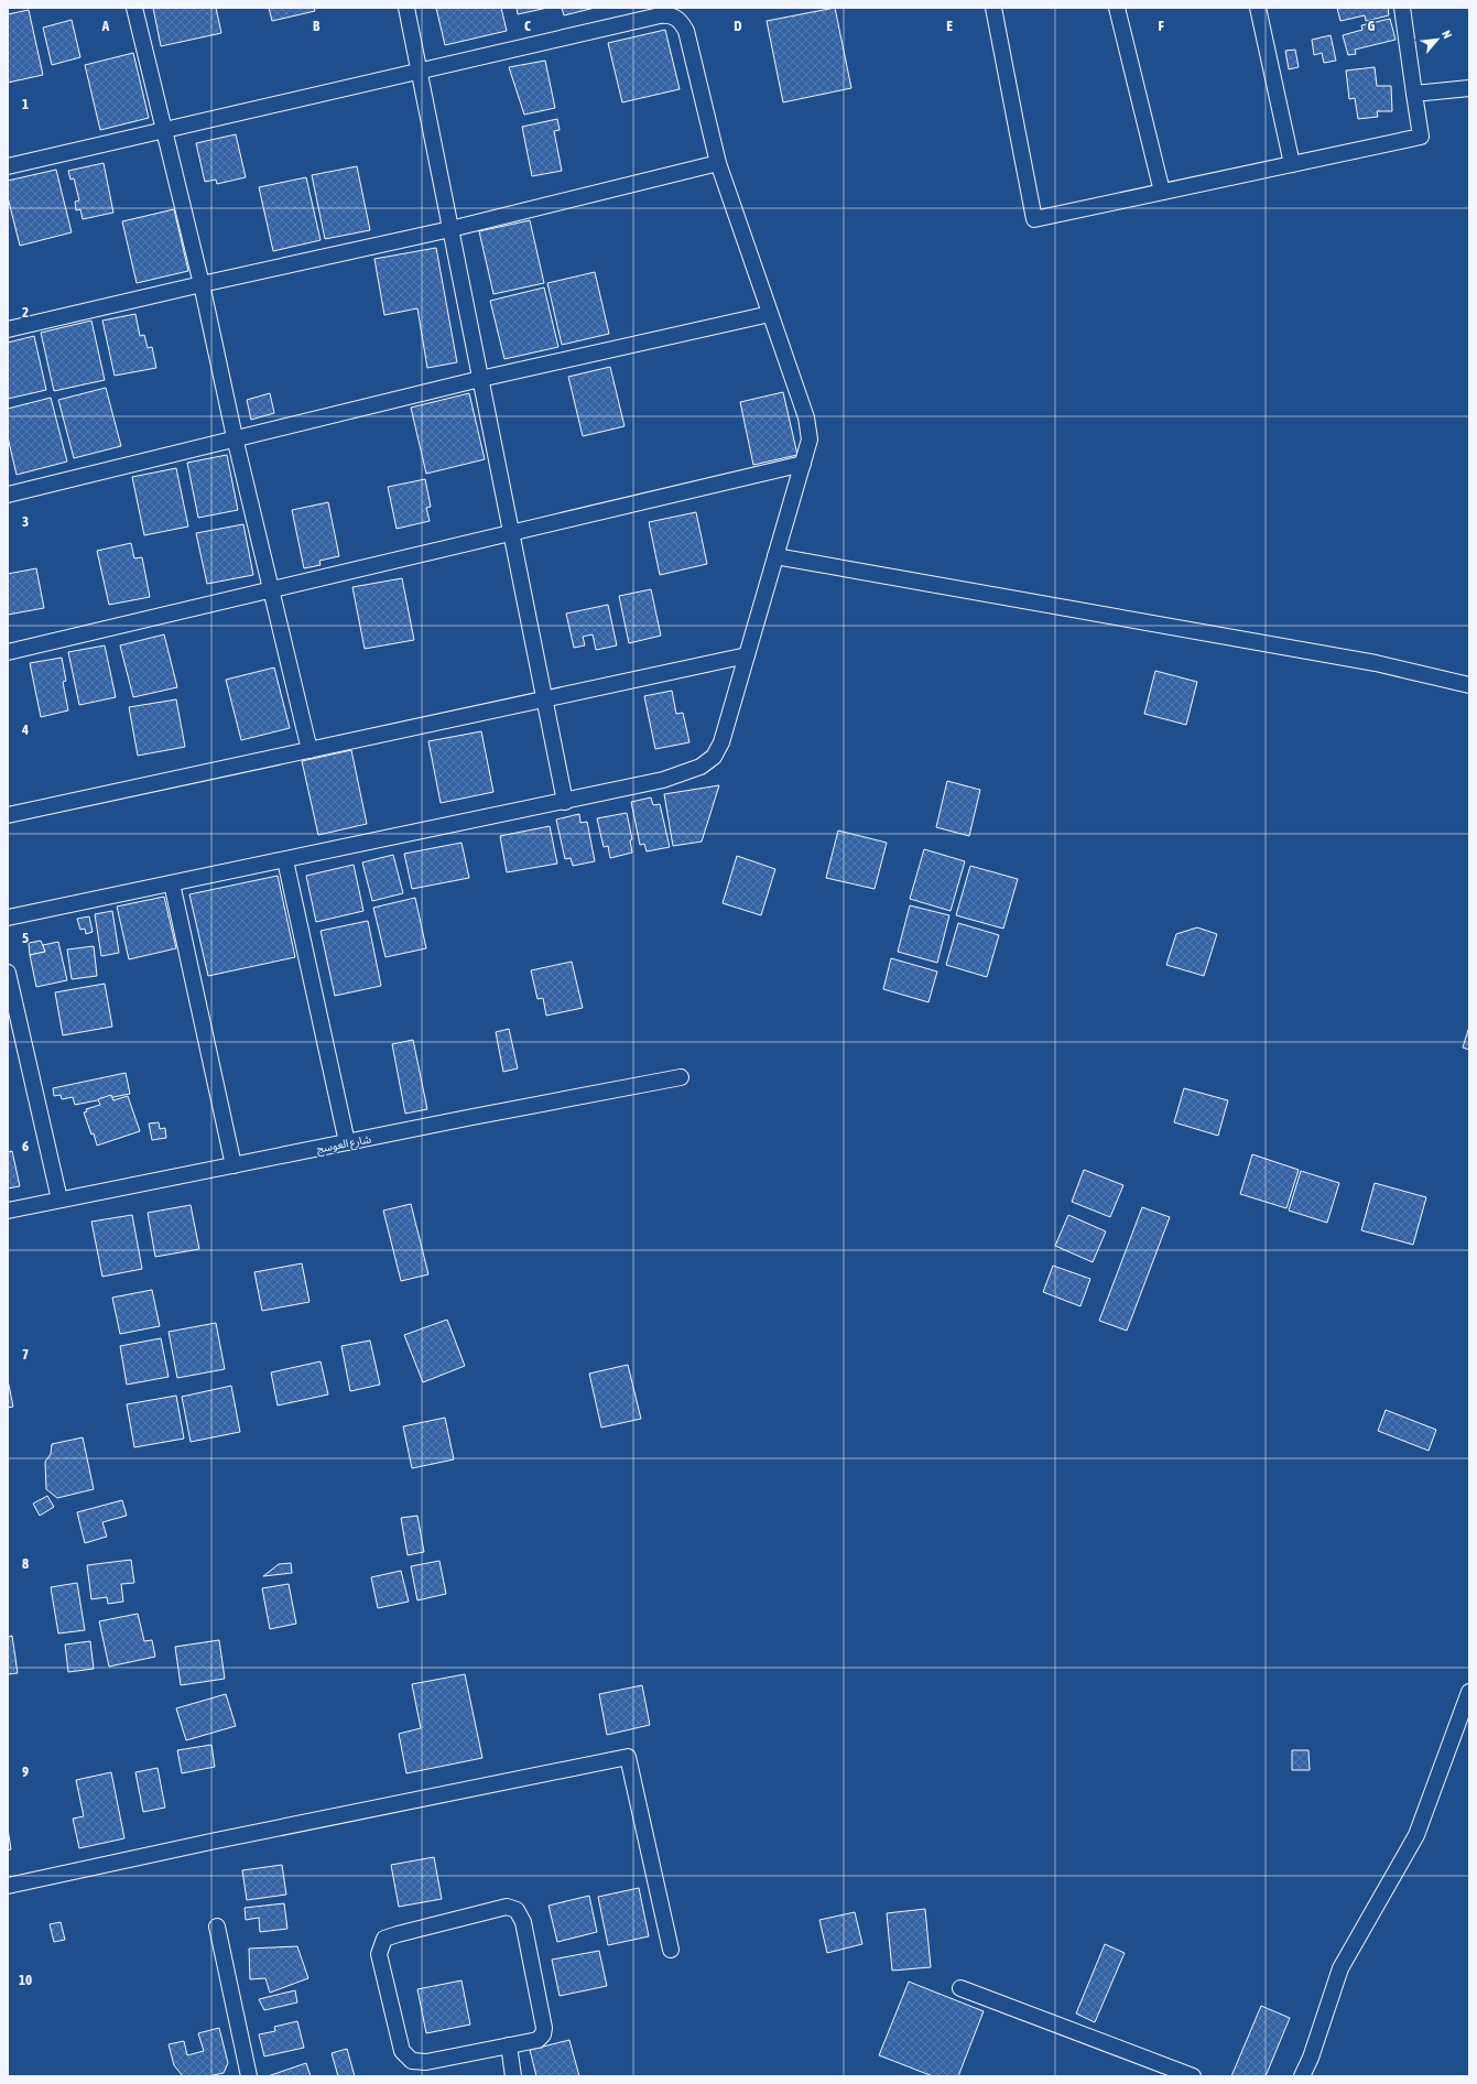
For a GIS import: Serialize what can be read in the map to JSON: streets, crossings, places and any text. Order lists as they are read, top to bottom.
{
  "streets": {
    "street": ["شارع العوسج"]
  },
  "north": "top right",
  "grid": {
    "columns": [
      "A",
      "B",
      "C",
      "D",
      "E",
      "F",
      "G"
    ],
    "rows": [
      "1",
      "2",
      "3",
      "4",
      "5",
      "6",
      "7",
      "8",
      "9",
      "10"
    ]
  }
}
